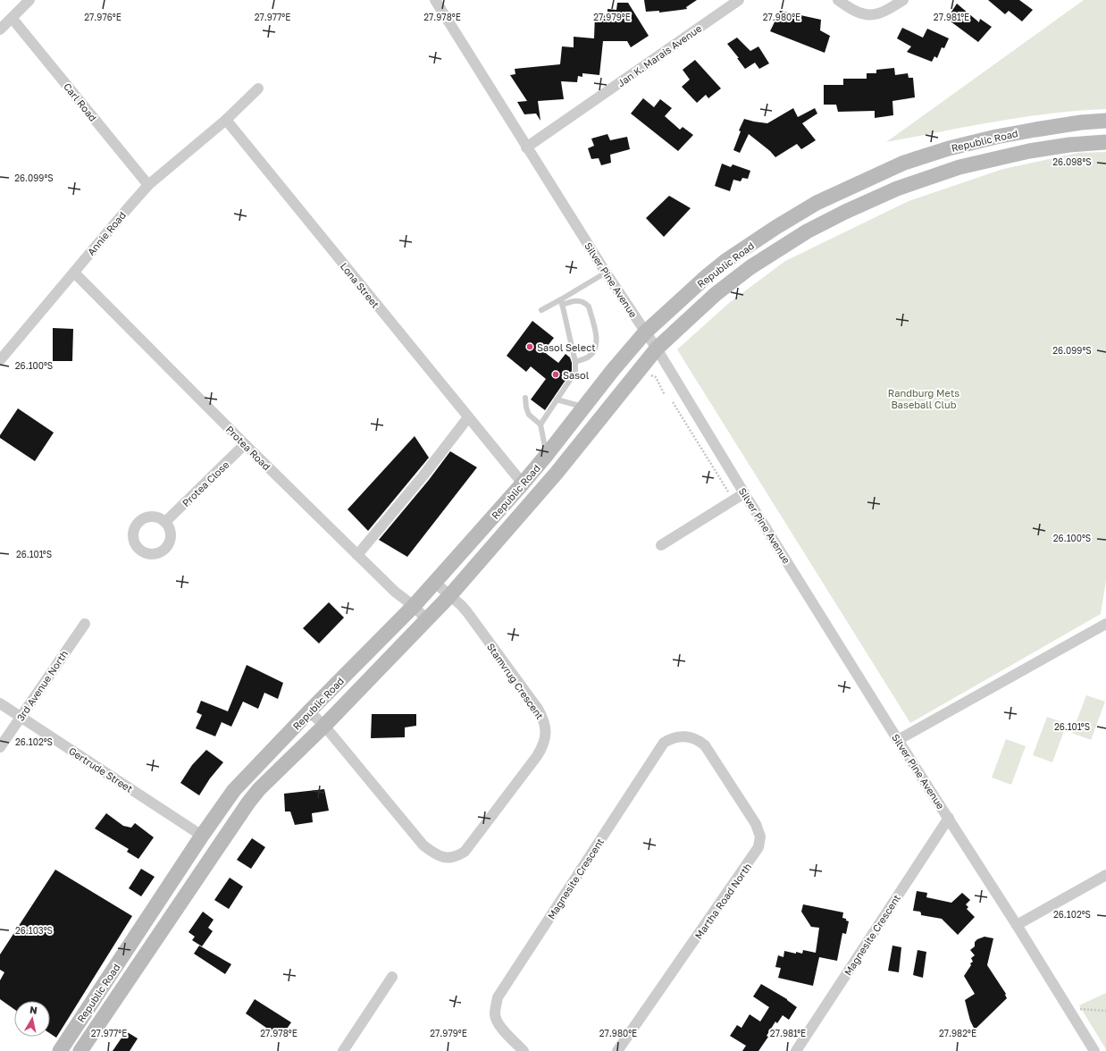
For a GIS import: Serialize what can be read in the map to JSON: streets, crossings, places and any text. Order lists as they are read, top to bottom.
{
  "streets": {
    "main road": ["Republic Road"],
    "street": [
      "Jan K. Marais Avenue",
      "Carl Road",
      "Annie Road",
      "Silver Pine Avenue",
      "Lona Street",
      "Protea Road",
      "Protea Close",
      "Stamvrug Crescent",
      "3rd Avenue North",
      "Gertrude Street",
      "Magnesite Crescent",
      "Martha Road North"
    ]
  },
  "crossings": [
    ["Jan K. Marais Avenue", "Silver Pine Avenue"],
    ["Carl Road", "Annie Road"],
    ["Republic Road", "Silver Pine Avenue"],
    ["Republic Road", "Lona Street"],
    ["Republic Road", "Protea Road"],
    ["Republic Road", "Stamvrug Crescent"],
    ["Republic Road", "Gertrude Street"],
    ["Annie Road", "Lona Street"],
    ["Annie Road", "Protea Road"],
    ["Silver Pine Avenue", "Magnesite Crescent"],
    ["Protea Road", "Protea Close"],
    ["3rd Avenue North", "Gertrude Street"],
    ["Magnesite Crescent", "Martha Road North"]
  ],
  "parks": ["Randburg Mets Baseball Club"],
  "places": ["Sasol Select", "Sasol"],
  "north": "top",
  "coordinates": [
    "27.976°E",
    "27.977°E",
    "27.978°E",
    "27.979°E",
    "27.980°E",
    "27.981°E",
    "26.098°S",
    "26.099°S",
    "26.100°S",
    "26.101°S",
    "26.102°S",
    "26.103°S",
    "27.982°E"
  ]
}
